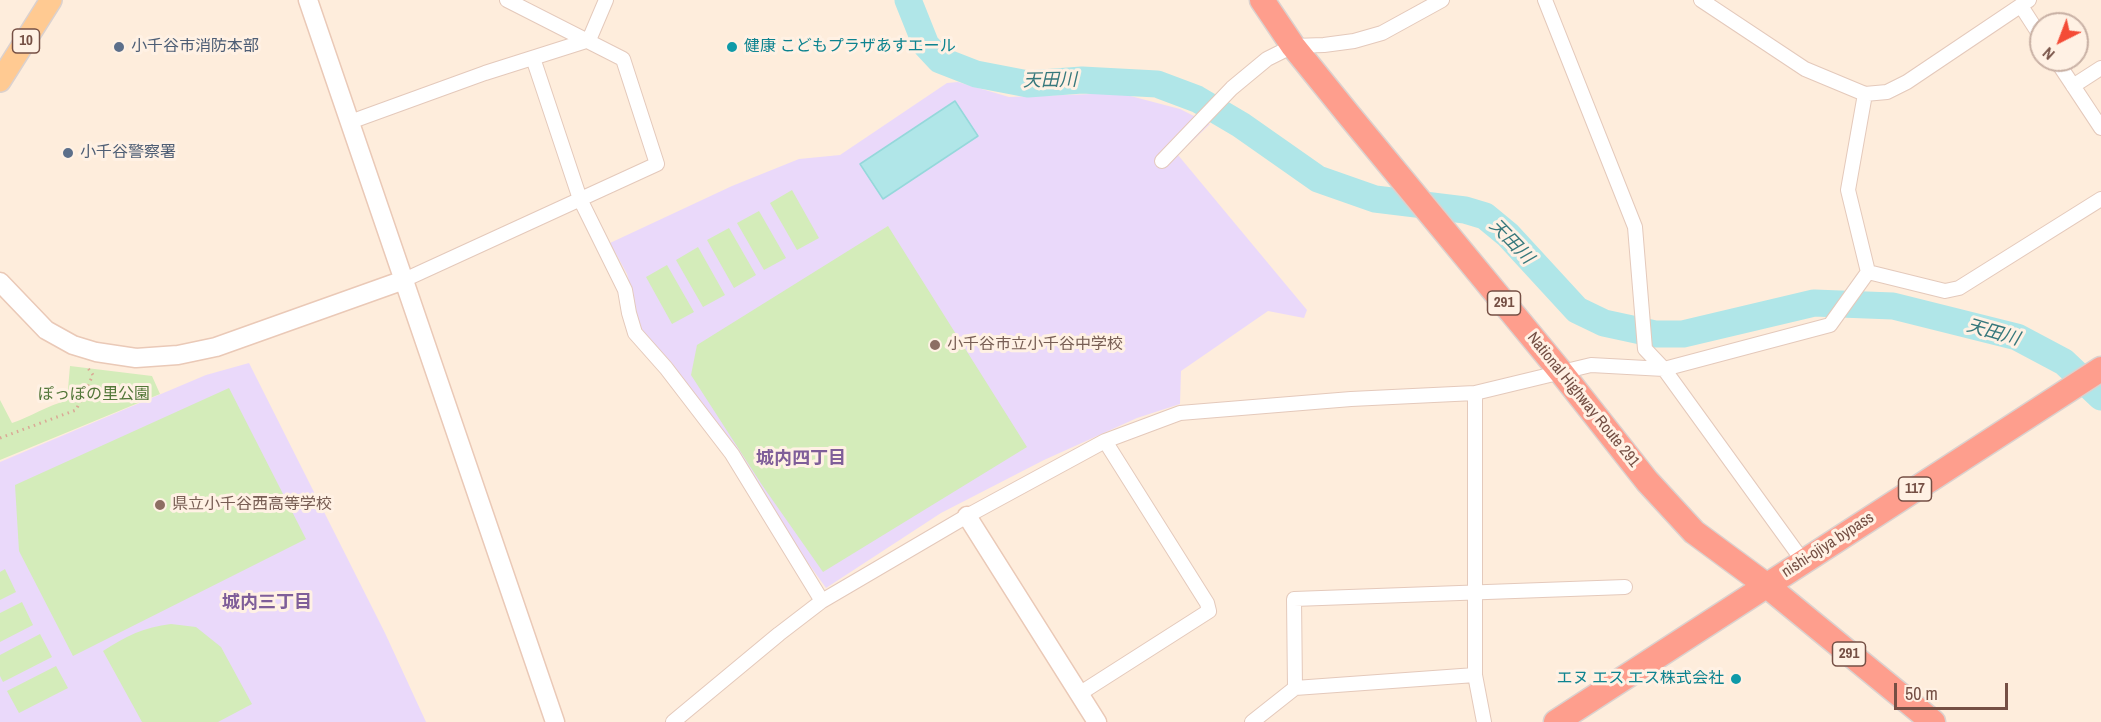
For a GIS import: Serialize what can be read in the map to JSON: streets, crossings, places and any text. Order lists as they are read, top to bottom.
{
  "streets": {
    "highway": [
      "291",
      "National Highway Route 291",
      "117",
      "nishi-ojiya bypass"
    ],
    "main road": ["10"]
  },
  "crossings": [
    ["National Highway Route 291", "nishi-ojiya bypass"]
  ],
  "districts": ["城内四丁目", "城内三丁目"],
  "water": ["天田川"],
  "parks": ["ぽっぽの里公園"],
  "places": [
    "小千谷市消防本部",
    "健康 こどもプラザあすエール",
    "小千谷警察署",
    "小千谷市立小千谷中学校",
    "県立小千谷西高等学校",
    "エヌ エス エス株式会社"
  ],
  "scale_bar": "50 m",
  "north": "bottom left"
}
